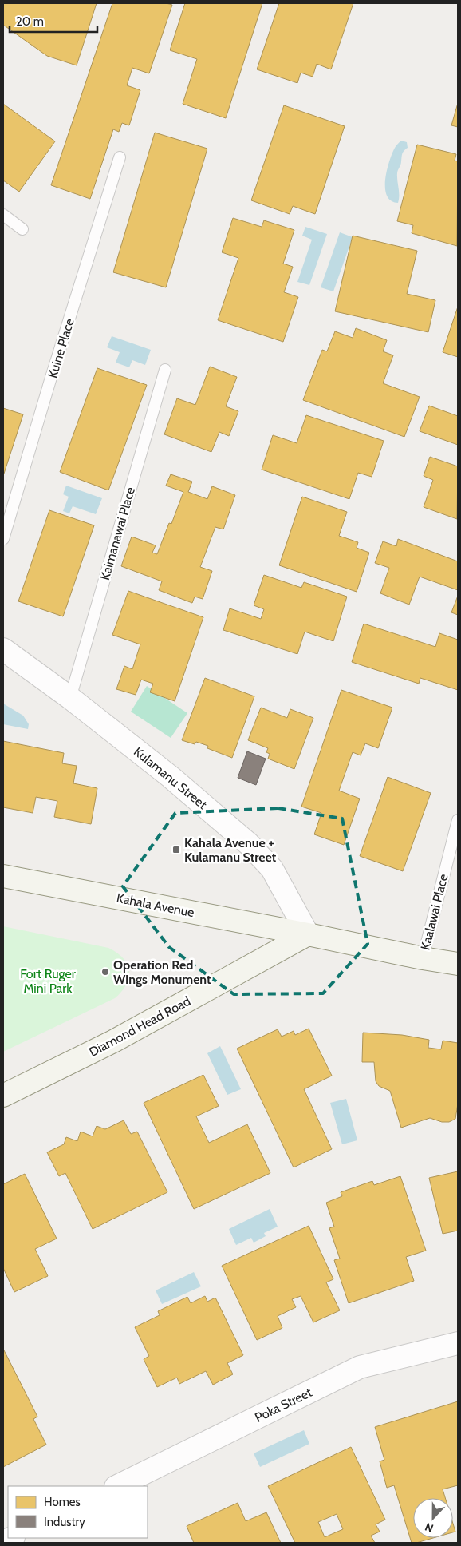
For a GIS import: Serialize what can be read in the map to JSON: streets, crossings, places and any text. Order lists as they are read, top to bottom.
{
  "streets": {
    "street": [
      "Kulamanu Street",
      "Kahala Avenue",
      "Diamond Head Road",
      "Poka Street"
    ],
    "lane": ["Kuine Place", "Kaimanawai Place", "Kaalawai Place"]
  },
  "crossings": [
    ["Kaimanawai Place", "Kulamanu Street"],
    ["Kulamanu Street", "Kahala Avenue"],
    ["Kulamanu Street", "Diamond Head Road"],
    ["Kahala Avenue", "Diamond Head Road"]
  ],
  "parks": ["Fort Ruger Mini Park"],
  "places": {
    "transit": ["Kahala Avenue + Kulamanu Street"],
    "other": ["Operation Red Wings Monument"]
  },
  "legend": ["Homes", "Industry"],
  "scale_bar": "20 m",
  "north": "bottom"
}
